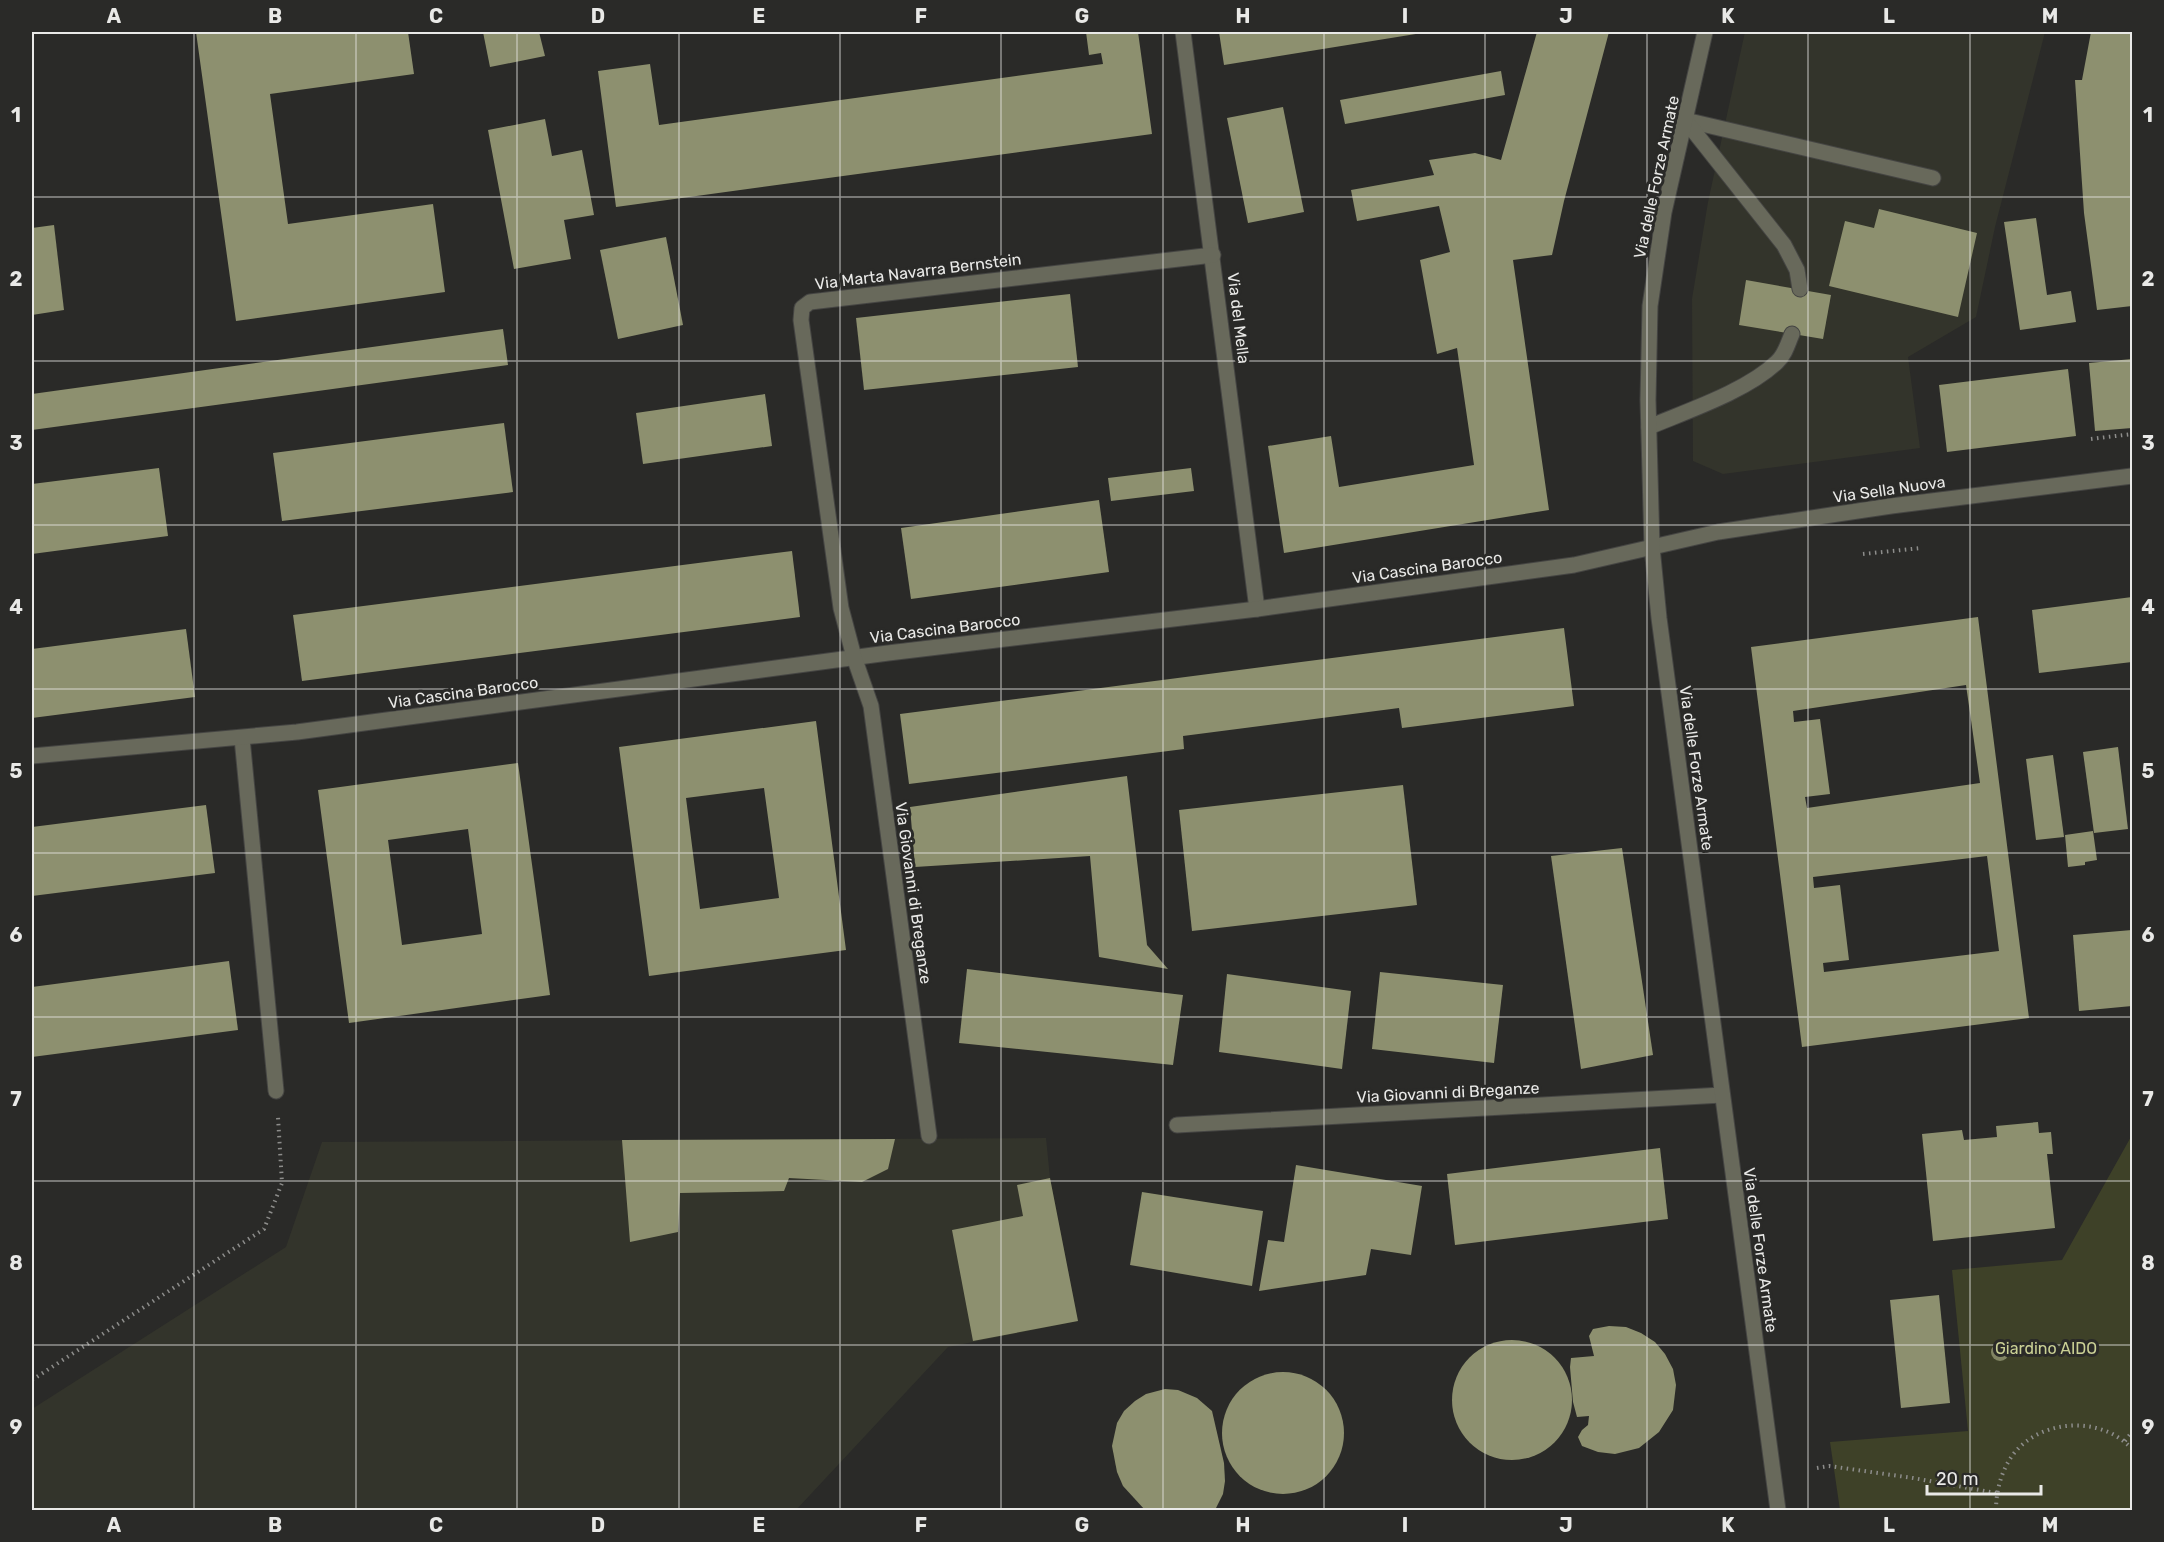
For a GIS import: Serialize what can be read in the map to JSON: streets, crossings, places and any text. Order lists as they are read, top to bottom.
{
  "streets": {
    "street": [
      "Via delle Forze Armate",
      "Via Marta Navarra Bernstein",
      "Via del Mella",
      "Via Sella Nuova",
      "Via Cascina Barocco",
      "Via Giovanni di Breganze"
    ]
  },
  "crossings": [
    ["Via delle Forze Armate", "Via Sella Nuova"],
    ["Via delle Forze Armate", "Via Cascina Barocco"],
    ["Via delle Forze Armate", "Via Giovanni di Breganze"],
    ["Via Marta Navarra Bernstein", "Via del Mella"],
    ["Via Marta Navarra Bernstein", "Via Cascina Barocco"],
    ["Via Marta Navarra Bernstein", "Via Giovanni di Breganze"],
    ["Via del Mella", "Via Cascina Barocco"],
    ["Via Sella Nuova", "Via Cascina Barocco"],
    ["Via Cascina Barocco", "Via Giovanni di Breganze"]
  ],
  "parks": ["Giardino AIDO"],
  "scale_bar": "20 m",
  "grid": {
    "columns": [
      "A",
      "B",
      "C",
      "D",
      "E",
      "F",
      "G",
      "H",
      "I",
      "J",
      "K",
      "L",
      "M"
    ],
    "rows": [
      "1",
      "2",
      "3",
      "4",
      "5",
      "6",
      "7",
      "8",
      "9"
    ]
  }
}
